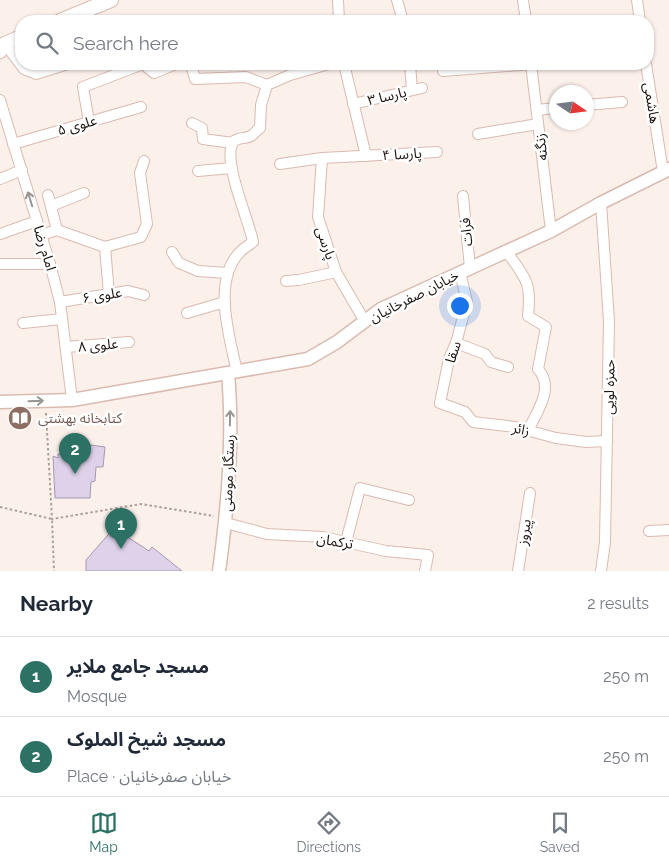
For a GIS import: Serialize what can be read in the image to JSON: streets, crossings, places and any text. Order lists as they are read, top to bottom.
{
  "streets": {
    "street": [
      "پارسا ۳",
      "هاشمی",
      "علوی ۵",
      "زنگنه",
      "پارسا ۴",
      "فرات",
      "پارسی",
      "امام رضا",
      "علوی ۶",
      "خیابان صفرخانیان",
      "علوی ۸",
      "سقا",
      "حمزه لویی",
      "زائر",
      "رستگار مومنی",
      "پیروز",
      "ترکمان"
    ]
  },
  "crossings": [
    ["هاشمی", "خیابان صفرخانیان"],
    ["علوی ۵", "امام رضا"],
    ["زنگنه", "خیابان صفرخانیان"],
    ["پارسا ۴", "پارسی"],
    ["فرات", "خیابان صفرخانیان"],
    ["فرات", "سقا"],
    ["پارسی", "خیابان صفرخانیان"],
    ["امام رضا", "علوی ۶"],
    ["امام رضا", "خیابان صفرخانیان"],
    ["امام رضا", "علوی ۸"],
    ["خیابان صفرخانیان", "سقا"],
    ["خیابان صفرخانیان", "حمزه لویی"],
    ["خیابان صفرخانیان", "رستگار مومنی"],
    ["سقا", "زائر"],
    ["حمزه لویی", "زائر"],
    ["رستگار مومنی", "ترکمان"]
  ],
  "one_way": ["رستگار مومنی"],
  "places": {
    "library": ["کتابخانه بهشتی"]
  },
  "north": "right",
  "page": {
    "search": "Search here",
    "pins": ["2", "1"],
    "heading": ["Nearby", "2 results"],
    "list": [
      {
        "mark": "1",
        "name": "مسجد جامع ملایر",
        "note": "Mosque",
        "value": "250 m"
      },
      {
        "mark": "2",
        "name": "مسجد شیخ الملوک",
        "note": "Place · خیابان صفرخانیان",
        "value": "250 m"
      }
    ],
    "nav": ["Map", "Directions", "Saved"]
  }
}
